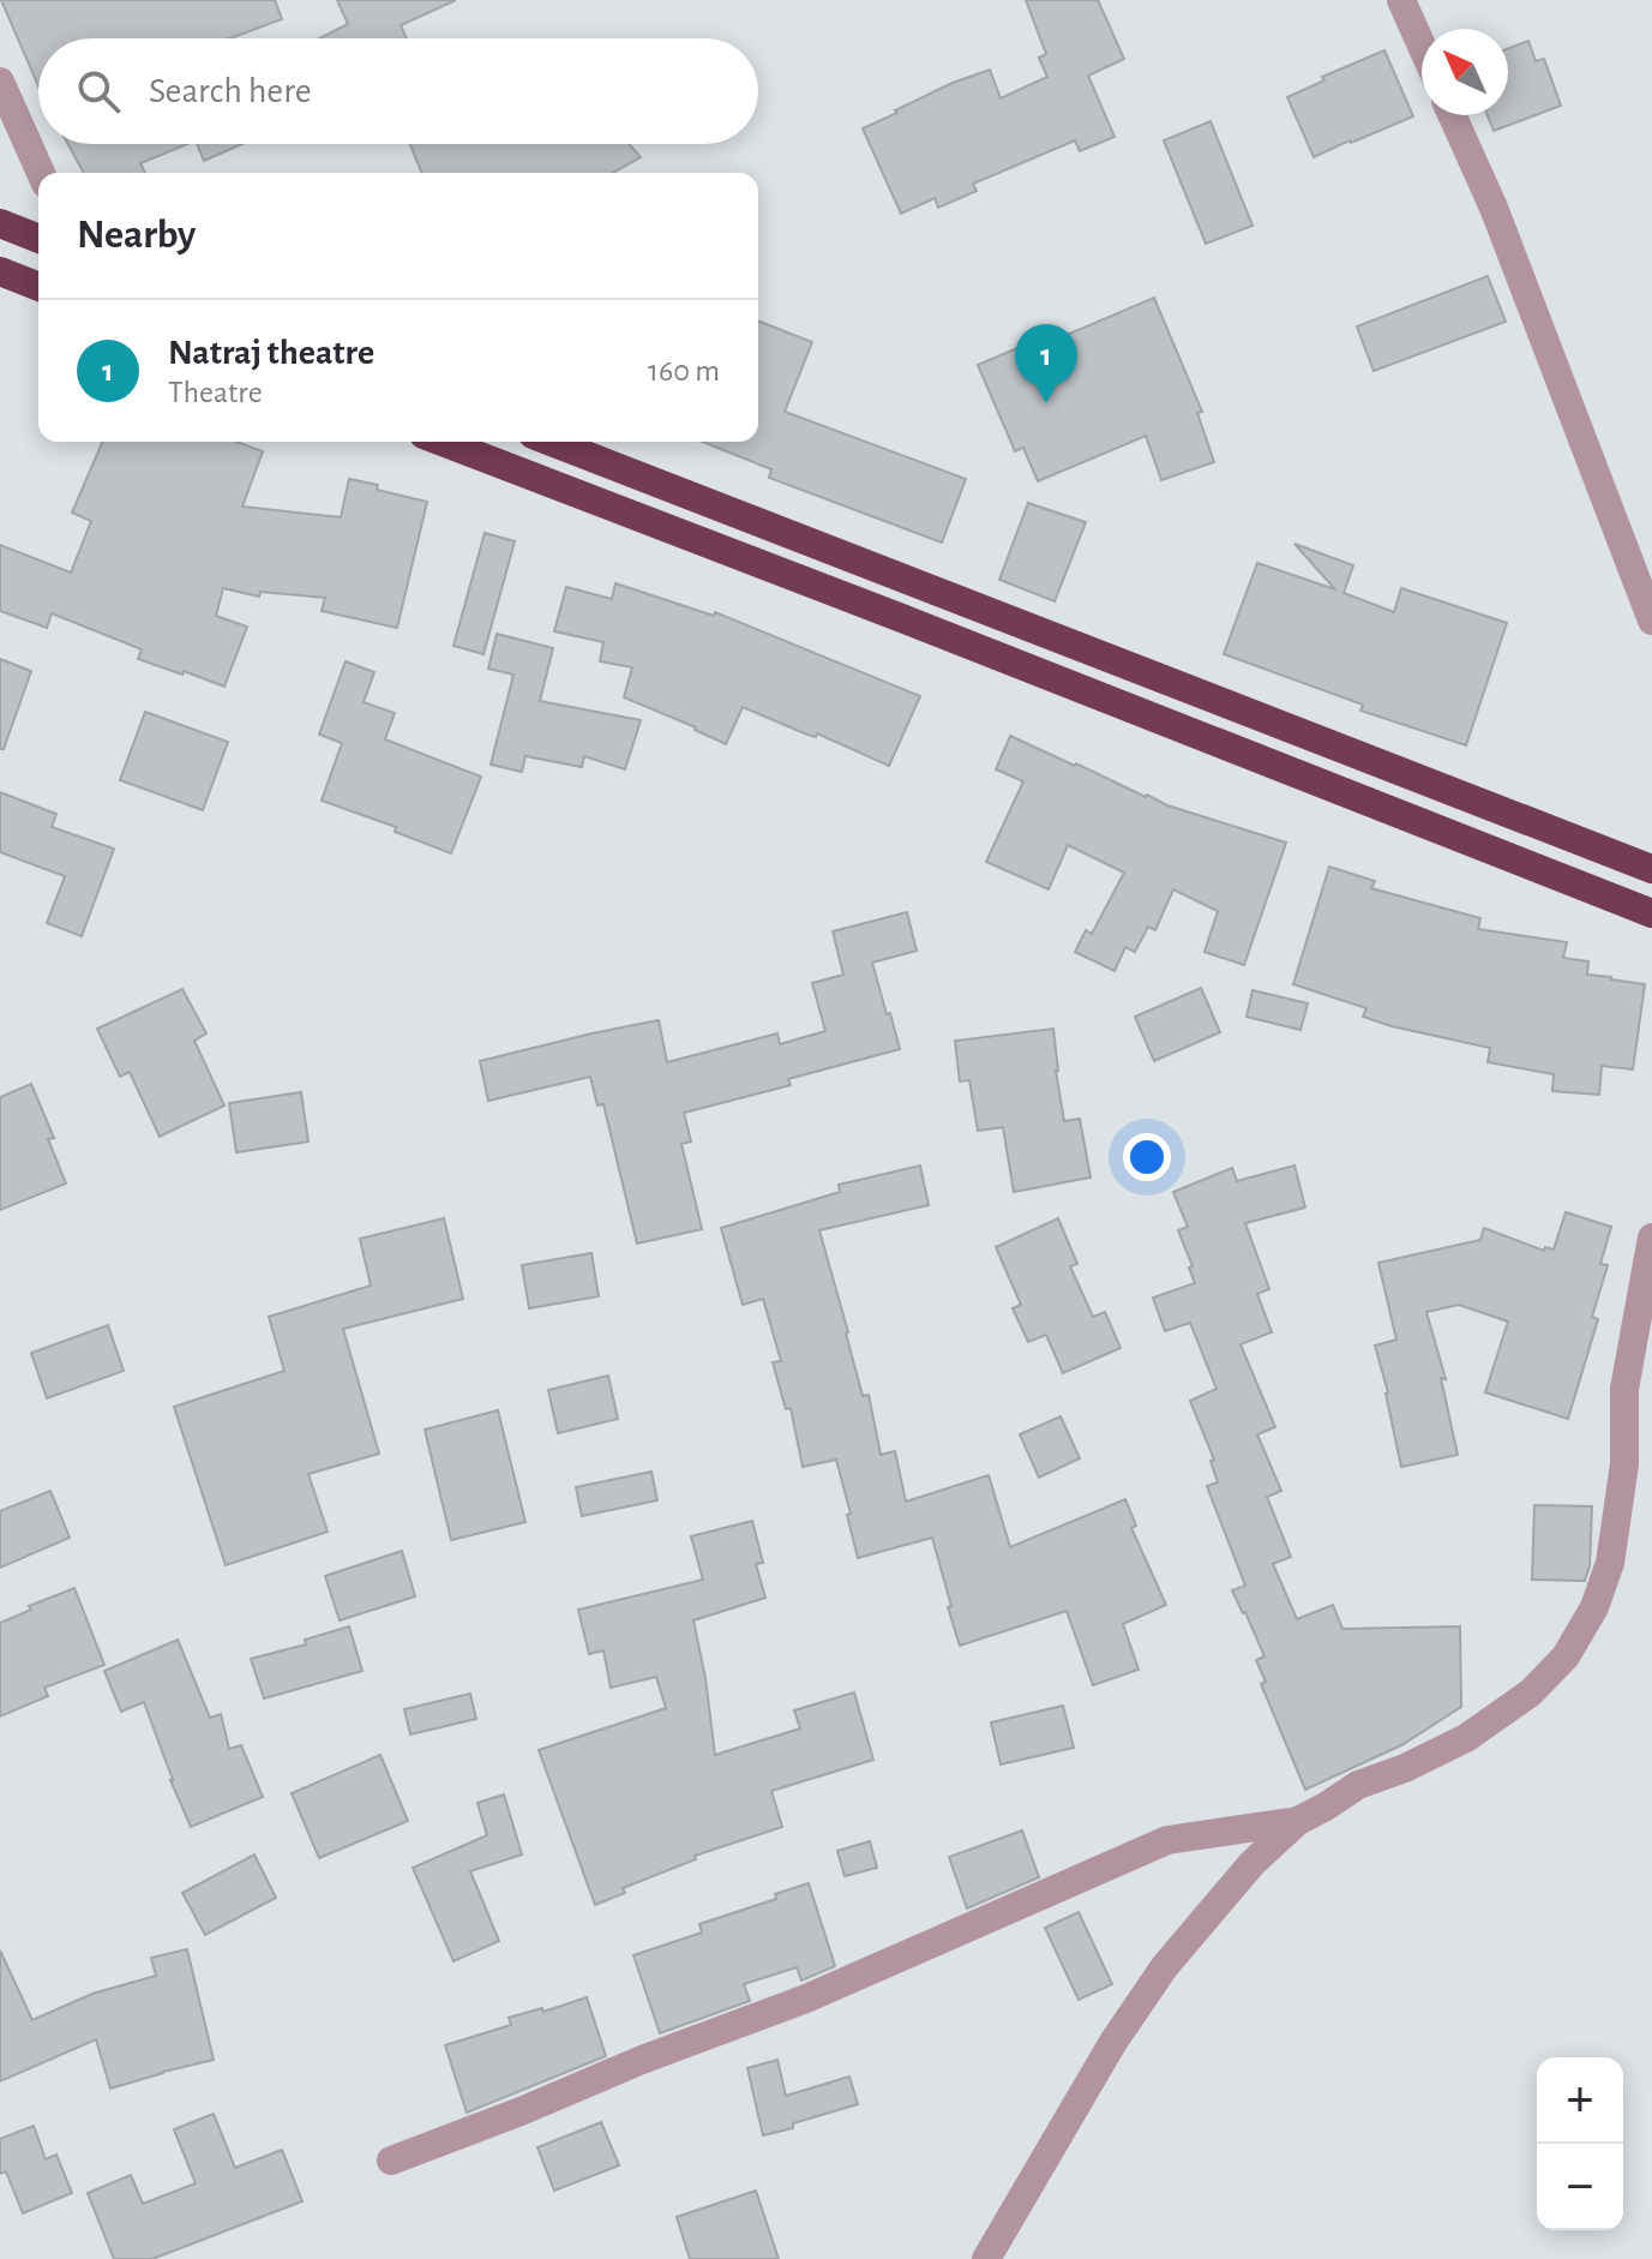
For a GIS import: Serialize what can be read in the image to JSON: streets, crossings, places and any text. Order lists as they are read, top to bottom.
{
  "north": "top left",
  "page": {
    "search": "Search here",
    "heading": "Nearby",
    "list": [
      {
        "mark": "1",
        "name": "Natraj theatre",
        "note": "Theatre",
        "value": "160 m"
      }
    ],
    "pins": "1",
    "map_buttons": ["+", "−"]
  }
}
